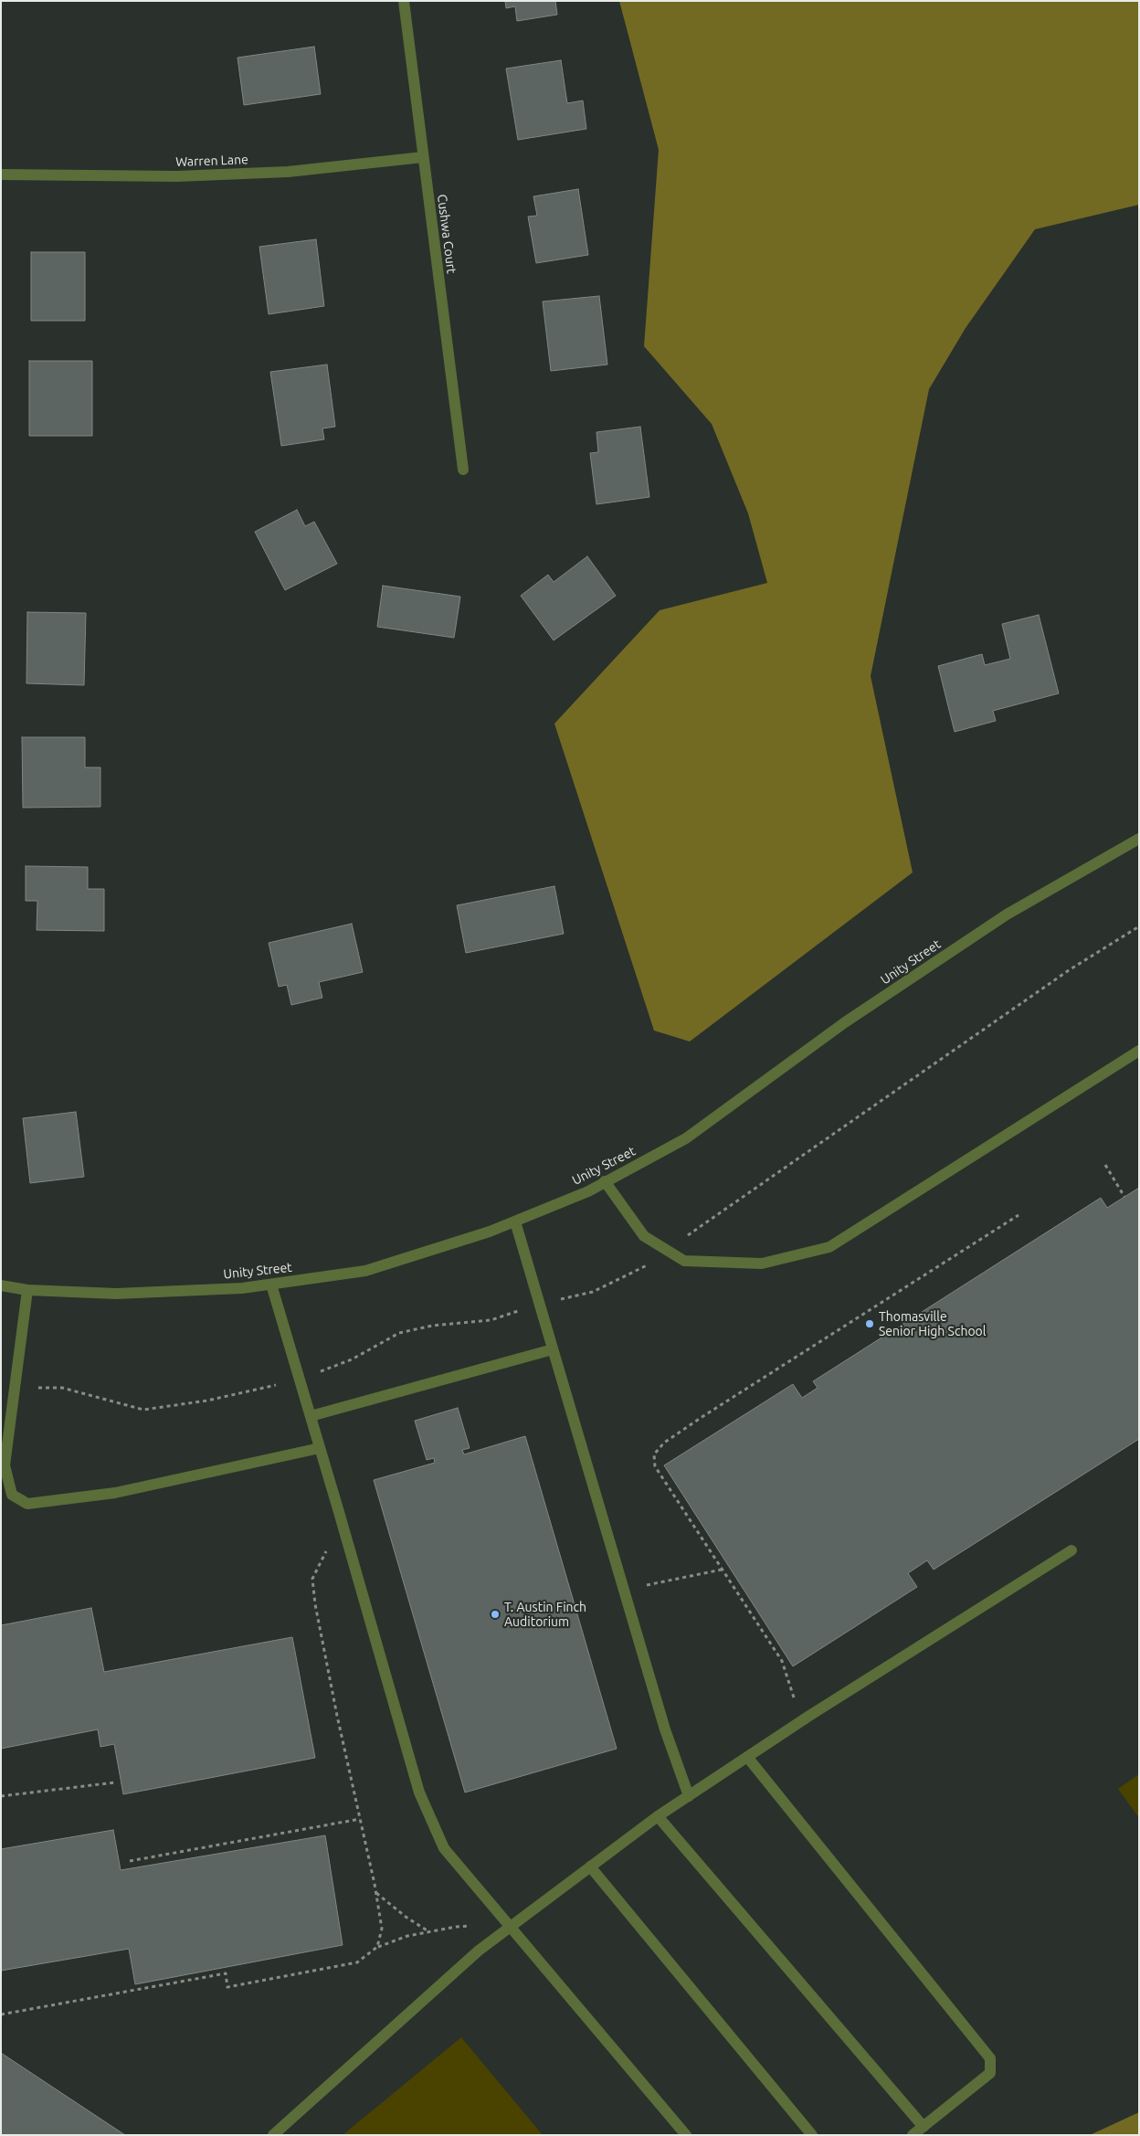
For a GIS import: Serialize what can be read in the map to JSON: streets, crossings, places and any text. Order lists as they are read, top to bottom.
{
  "streets": {
    "street": ["Warren Lane", "Cushwa Court", "Unity Street"]
  },
  "crossings": [
    ["Warren Lane", "Cushwa Court"]
  ],
  "places": ["Thomasville Senior High School", "T. Austin Finch Auditorium"]
}
